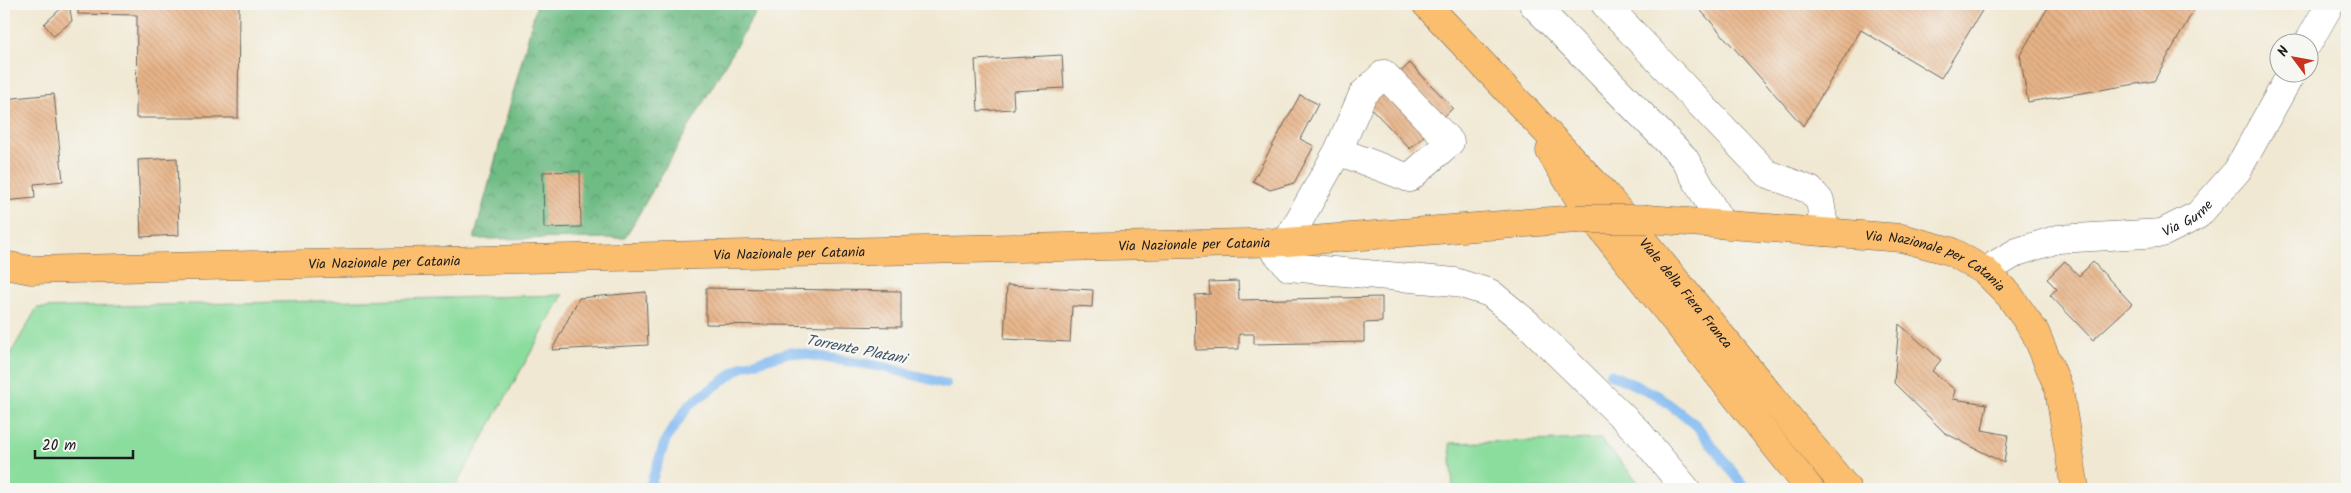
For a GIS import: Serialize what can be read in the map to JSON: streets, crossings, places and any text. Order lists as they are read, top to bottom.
{
  "streets": {
    "main road": ["Via Nazionale per Catania", "Viale della Fiera Franca"],
    "street": ["Via Gurne"]
  },
  "crossings": [
    ["Via Gurne", "Via Nazionale per Catania"]
  ],
  "water": ["Torrente Platani"],
  "scale_bar": "20 m",
  "north": "top left"
}
